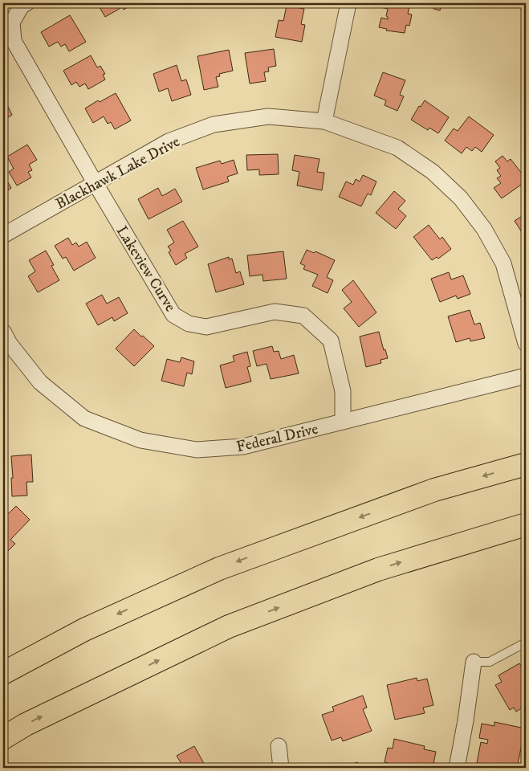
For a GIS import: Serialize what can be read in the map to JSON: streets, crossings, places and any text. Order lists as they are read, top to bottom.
{
  "streets": {
    "street": ["Blackhawk Lake Drive", "Lakeview Curve", "Federal Drive"]
  },
  "crossings": [
    ["Blackhawk Lake Drive", "Lakeview Curve"],
    ["Lakeview Curve", "Federal Drive"]
  ]
}
